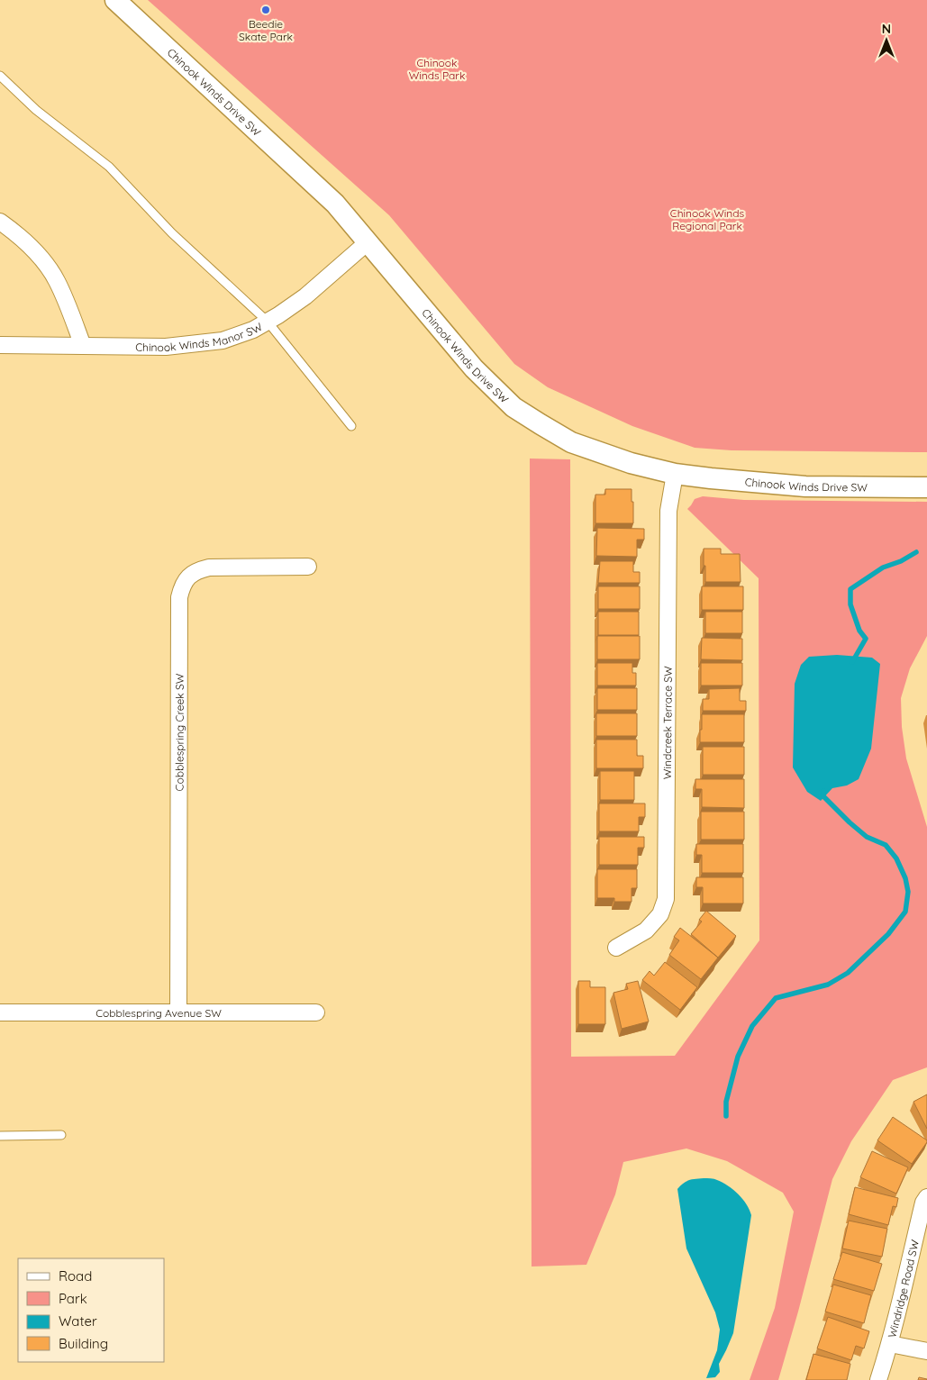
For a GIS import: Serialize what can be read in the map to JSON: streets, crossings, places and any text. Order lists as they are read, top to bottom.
{
  "streets": {
    "street": [
      "Chinook Winds Drive SW",
      "Chinook Winds Manor SW",
      "Windcreek Terrace SW",
      "Cobblespring Creek SW",
      "Cobblespring Avenue SW",
      "Windridge Road SW"
    ]
  },
  "crossings": [
    ["Chinook Winds Drive SW", "Chinook Winds Manor SW"],
    ["Chinook Winds Drive SW", "Windcreek Terrace SW"],
    ["Cobblespring Creek SW", "Cobblespring Avenue SW"]
  ],
  "parks": ["Chinook Winds Park", "Chinook Winds Regional Park"],
  "places": ["Beedie Skate Park"],
  "legend": [
    "Road",
    "Park",
    "Water",
    "Building"
  ],
  "north": "top"
}
